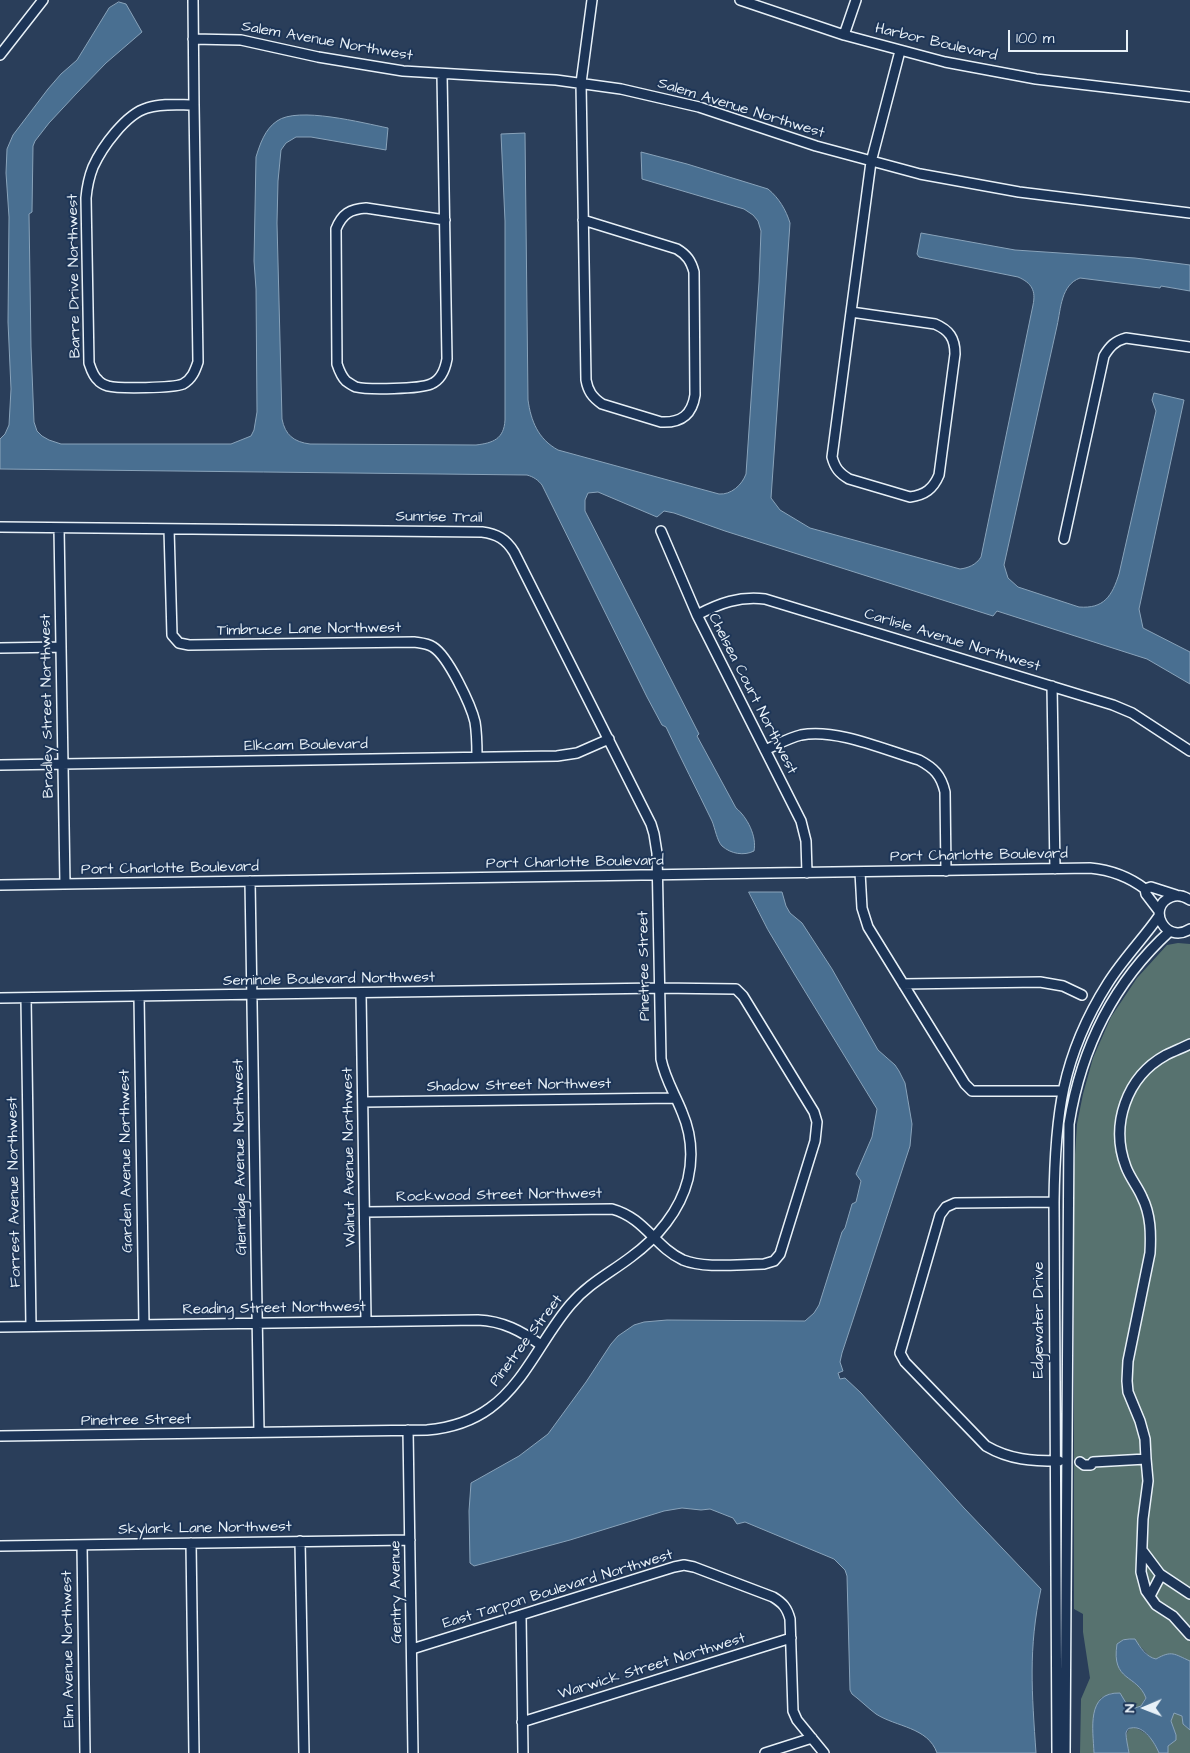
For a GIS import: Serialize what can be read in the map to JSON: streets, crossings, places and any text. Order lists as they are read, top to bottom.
{
  "streets": {
    "street": [
      "Salem Avenue Northwest",
      "Harbor Boulevard",
      "Barre Drive Northwest",
      "Sunrise Trail",
      "Timbruce Lane Northwest",
      "Carlisle Avenue Northwest",
      "Chelsea Court Northwest",
      "Bradley Street Northwest",
      "Elkcam Boulevard",
      "Port Charlotte Boulevard",
      "Pinetree Street",
      "Seminole Boulevard Northwest",
      "Shadow Street Northwest",
      "Glenridge Avenue Northwest",
      "Walnut Avenue Northwest",
      "Garden Avenue Northwest",
      "Forrest Avenue Northwest",
      "Rockwood Street Northwest",
      "Reading Street Northwest",
      "Edgewater Drive",
      "Skylark Lane Northwest",
      "East Tarpon Boulevard Northwest",
      "Gentry Avenue",
      "Elm Avenue Northwest",
      "Warwick Street Northwest"
    ]
  },
  "crossings": [
    ["Salem Avenue Northwest", "Barre Drive Northwest"],
    ["Sunrise Trail", "Timbruce Lane Northwest"],
    ["Sunrise Trail", "Bradley Street Northwest"],
    ["Sunrise Trail", "Elkcam Boulevard"],
    ["Sunrise Trail", "Port Charlotte Boulevard"],
    ["Sunrise Trail", "Pinetree Street"],
    ["Timbruce Lane Northwest", "Elkcam Boulevard"],
    ["Carlisle Avenue Northwest", "Chelsea Court Northwest"],
    ["Chelsea Court Northwest", "Port Charlotte Boulevard"],
    ["Bradley Street Northwest", "Elkcam Boulevard"],
    ["Bradley Street Northwest", "Port Charlotte Boulevard"],
    ["Port Charlotte Boulevard", "Pinetree Street"],
    ["Port Charlotte Boulevard", "Glenridge Avenue Northwest"],
    ["Port Charlotte Boulevard", "Edgewater Drive"],
    ["Pinetree Street", "Seminole Boulevard Northwest"],
    ["Pinetree Street", "Shadow Street Northwest"],
    ["Pinetree Street", "Glenridge Avenue Northwest"],
    ["Pinetree Street", "Rockwood Street Northwest"],
    ["Pinetree Street", "Reading Street Northwest"],
    ["Pinetree Street", "Gentry Avenue"],
    ["Seminole Boulevard Northwest", "Glenridge Avenue Northwest"],
    ["Seminole Boulevard Northwest", "Walnut Avenue Northwest"],
    ["Seminole Boulevard Northwest", "Garden Avenue Northwest"],
    ["Seminole Boulevard Northwest", "Forrest Avenue Northwest"],
    ["Seminole Boulevard Northwest", "Rockwood Street Northwest"],
    ["Shadow Street Northwest", "Walnut Avenue Northwest"],
    ["Glenridge Avenue Northwest", "Reading Street Northwest"],
    ["Walnut Avenue Northwest", "Rockwood Street Northwest"],
    ["Walnut Avenue Northwest", "Reading Street Northwest"],
    ["Garden Avenue Northwest", "Reading Street Northwest"],
    ["Forrest Avenue Northwest", "Reading Street Northwest"],
    ["Skylark Lane Northwest", "Gentry Avenue"],
    ["Skylark Lane Northwest", "Elm Avenue Northwest"],
    ["East Tarpon Boulevard Northwest", "Gentry Avenue"],
    ["East Tarpon Boulevard Northwest", "Warwick Street Northwest"]
  ],
  "scale_bar": "100 m",
  "north": "left"
}
